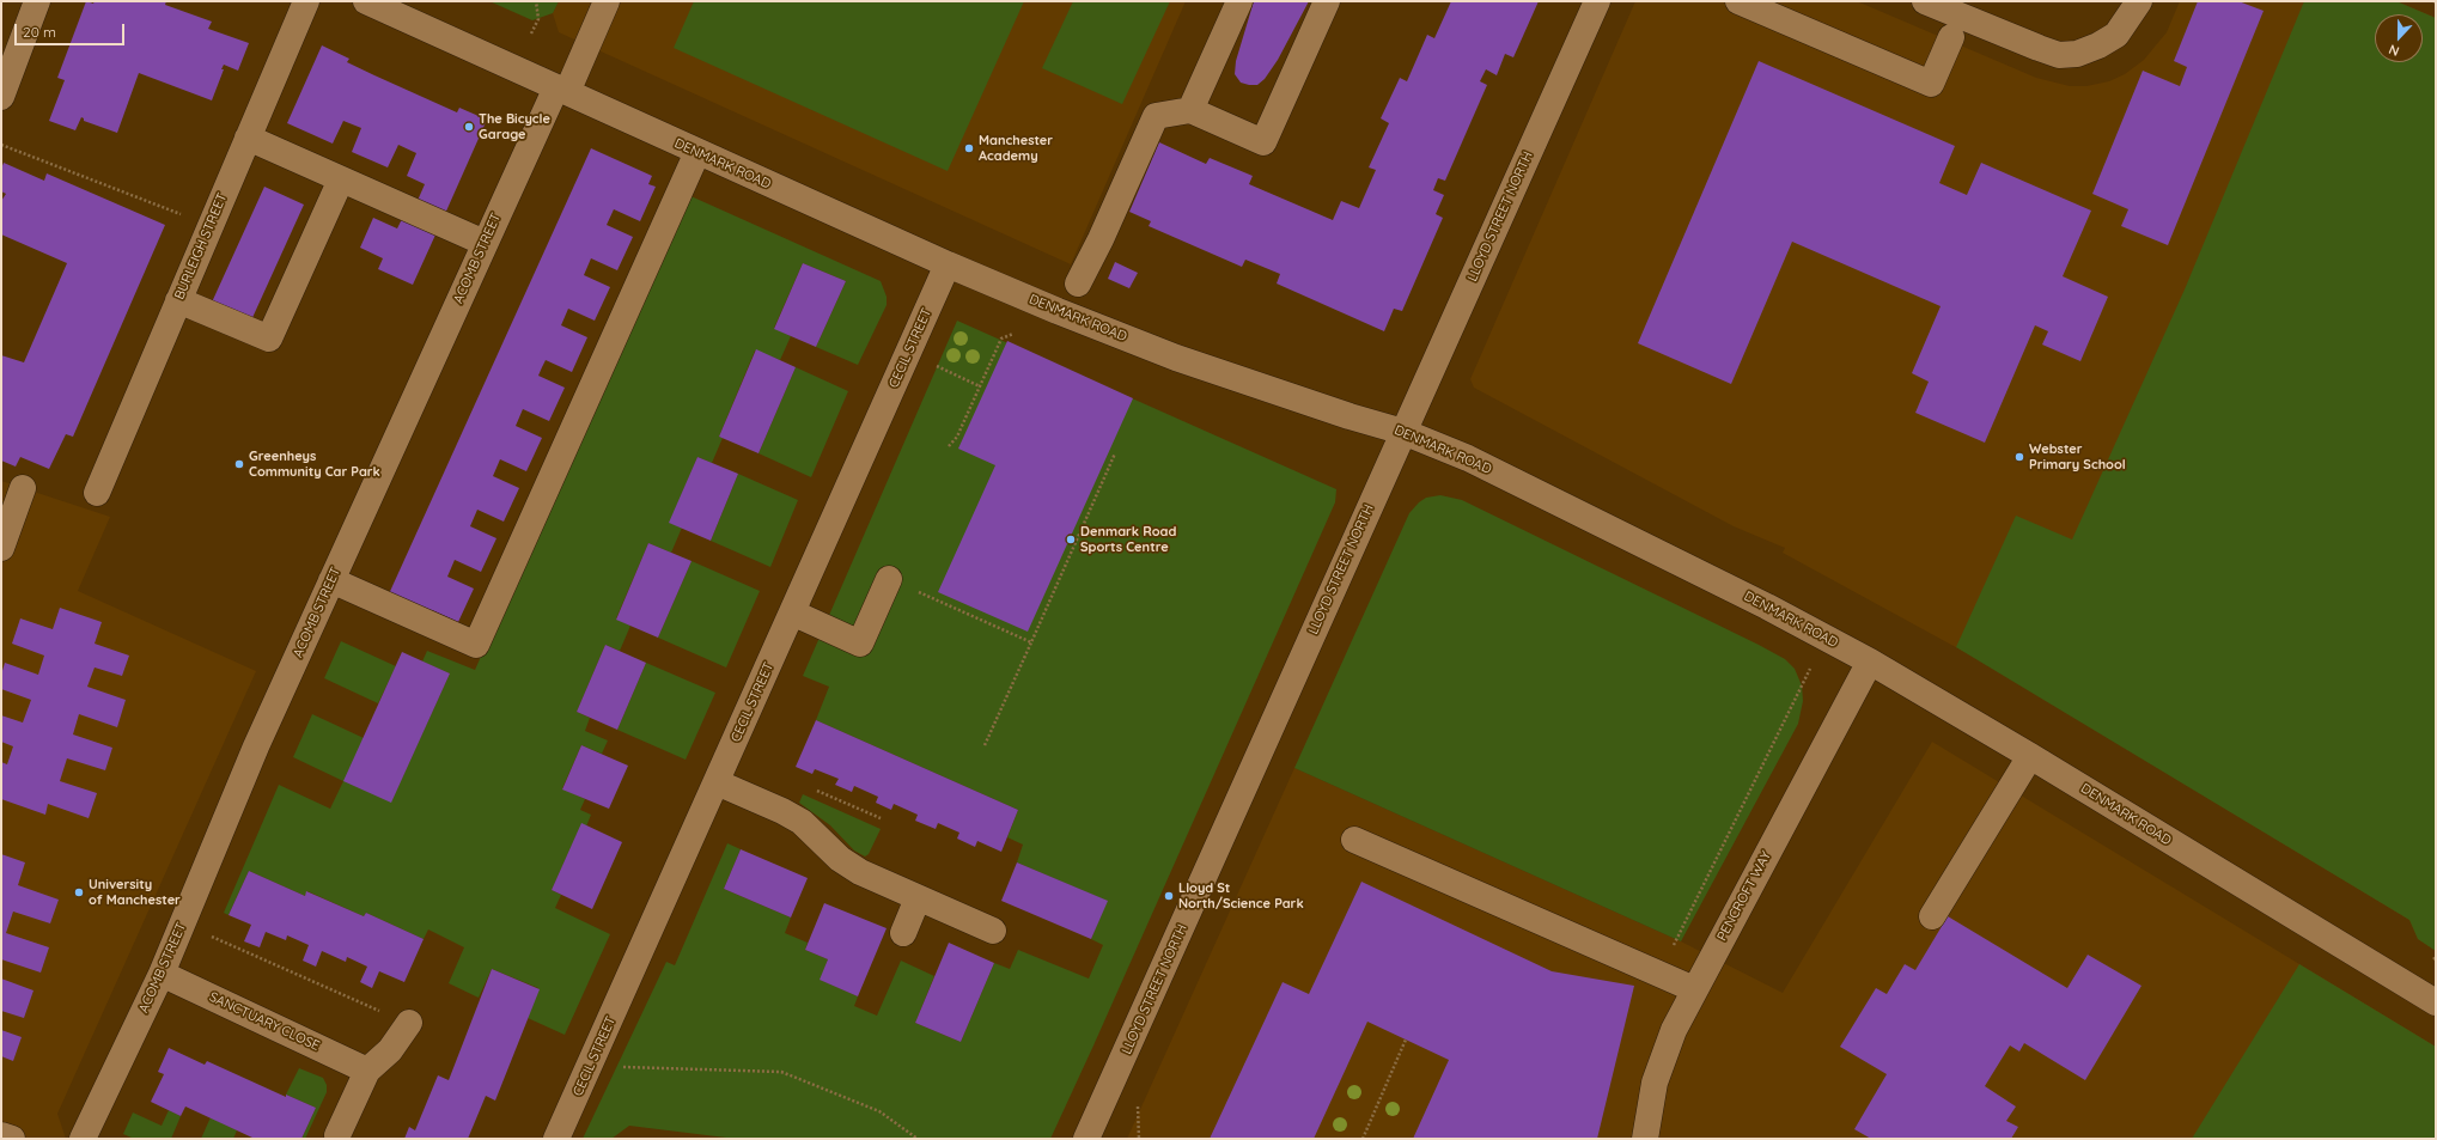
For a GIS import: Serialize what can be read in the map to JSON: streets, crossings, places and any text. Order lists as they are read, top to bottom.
{
  "streets": {
    "street": [
      "DENMARK ROAD",
      "LLOYD STREET NORTH",
      "BURLEIGH STREET",
      "ACOMB STREET",
      "CECIL STREET",
      "PENCROFT WAY",
      "SANCTUARY CLOSE"
    ]
  },
  "crossings": [
    ["DENMARK ROAD", "LLOYD STREET NORTH"],
    ["DENMARK ROAD", "ACOMB STREET"],
    ["DENMARK ROAD", "CECIL STREET"],
    ["DENMARK ROAD", "PENCROFT WAY"],
    ["ACOMB STREET", "SANCTUARY CLOSE"]
  ],
  "places": [
    "The Bicycle Garage",
    "Manchester Academy",
    "Webster Primary School",
    "Greenheys Community Car Park",
    "Denmark Road Sports Centre",
    "University of Manchester",
    "Lloyd St North/Science Park"
  ],
  "scale_bar": "20 m",
  "north": "bottom"
}
